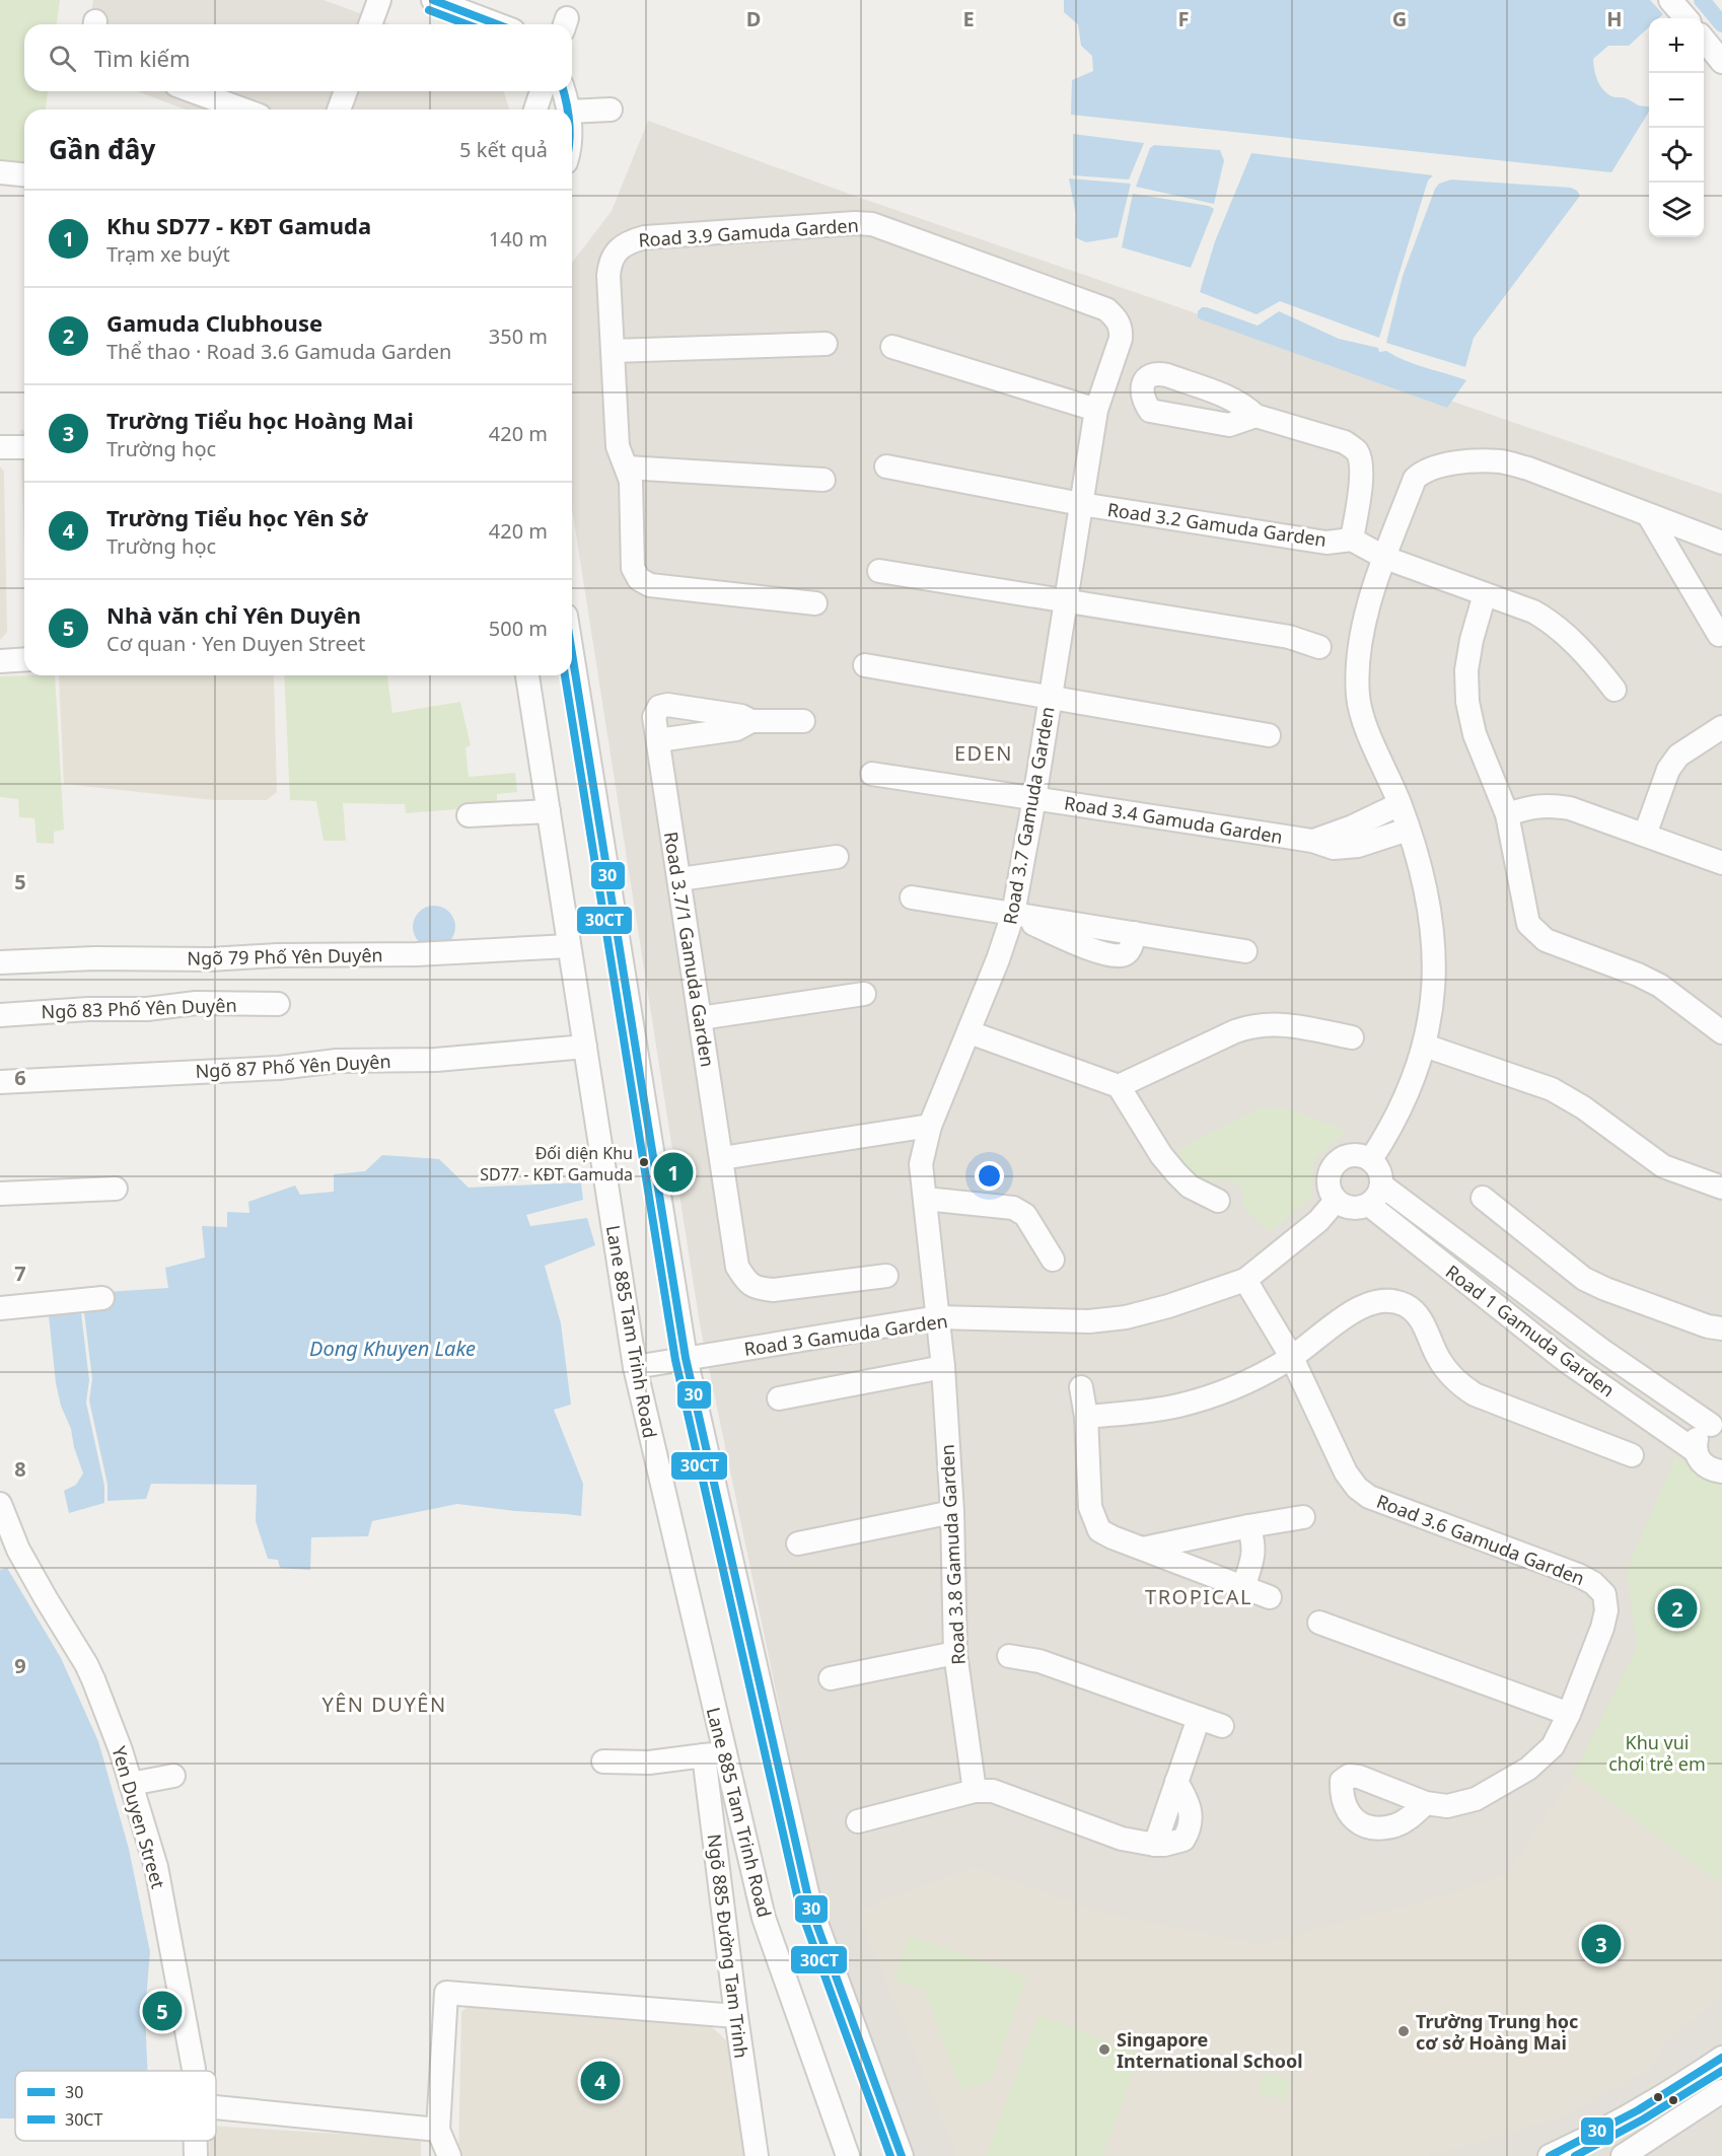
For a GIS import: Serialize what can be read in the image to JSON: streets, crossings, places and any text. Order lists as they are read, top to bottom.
{
  "streets": {
    "street": [
      "Road 3.9 Gamuda Garden",
      "Road 3.2 Gamuda Garden",
      "Road 3.7 Gamuda Garden",
      "Road 3.4 Gamuda Garden",
      "Road 3.7/1 Gamuda Garden",
      "Ngõ 79 Phố Yên Duyên",
      "Ngõ 83 Phố Yên Duyên",
      "Ngõ 87 Phố Yên Duyên",
      "Road 1 Gamuda Garden",
      "Lane 885 Tam Trinh Road",
      "Road 3 Gamuda Garden",
      "Road 3.6 Gamuda Garden",
      "Road 3.8 Gamuda Garden",
      "Yen Duyen Street",
      "Ngõ 885 Đường Tam Trinh"
    ]
  },
  "crossings": [
    ["Road 3.9 Gamuda Garden", "Road 3.7 Gamuda Garden"],
    ["Road 3.2 Gamuda Garden", "Road 3.7 Gamuda Garden"],
    ["Road 3.7 Gamuda Garden", "Road 3.4 Gamuda Garden"],
    ["Road 3.7 Gamuda Garden", "Road 3 Gamuda Garden"],
    ["Road 3.7 Gamuda Garden", "Road 3.8 Gamuda Garden"],
    ["Ngõ 79 Phố Yên Duyên", "Lane 885 Tam Trinh Road"],
    ["Ngõ 87 Phố Yên Duyên", "Lane 885 Tam Trinh Road"],
    ["Road 1 Gamuda Garden", "Road 3 Gamuda Garden"],
    ["Lane 885 Tam Trinh Road", "Road 3 Gamuda Garden"],
    ["Lane 885 Tam Trinh Road", "Ngõ 885 Đường Tam Trinh"],
    ["Road 3 Gamuda Garden", "Road 3.6 Gamuda Garden"],
    ["Road 3 Gamuda Garden", "Road 3.8 Gamuda Garden"]
  ],
  "districts": ["EDEN", "TROPICAL", "YÊN DUYÊN"],
  "water": ["Dong Khuyen Lake"],
  "parks": ["Khu vui chơi trẻ em"],
  "places": ["Đối diện Khu SD77 - KĐT Gamuda", "Trường Trung học cơ sở Hoàng Mai", "Singapore International School"],
  "lines": ["transit line 30", "transit line 30CT"],
  "legend": ["30", "30CT"],
  "page": {
    "map_buttons": ["+", "−"],
    "search": "Tìm kiếm",
    "heading": ["Gần đây", "5 kết quả"],
    "list": [
      {
        "mark": "1",
        "name": "Khu SD77 - KĐT Gamuda",
        "note": "Trạm xe buýt",
        "value": "140 m"
      },
      {
        "mark": "2",
        "name": "Gamuda Clubhouse",
        "note": "Thể thao · Road 3.6 Gamuda Garden",
        "value": "350 m"
      },
      {
        "mark": "3",
        "name": "Trường Tiểu học Hoàng Mai",
        "note": "Trường học",
        "value": "420 m"
      },
      {
        "mark": "4",
        "name": "Trường Tiểu học Yên Sở",
        "note": "Trường học",
        "value": "420 m"
      },
      {
        "mark": "5",
        "name": "Nhà văn chỉ Yên Duyên",
        "note": "Cơ quan · Yen Duyen Street",
        "value": "500 m"
      }
    ],
    "pins": [
      "1",
      "2",
      "3",
      "5",
      "4"
    ]
  },
  "grid": {
    "columns": [
      "D",
      "E",
      "F",
      "G",
      "H"
    ],
    "rows": [
      "5",
      "6",
      "7",
      "8",
      "9"
    ]
  }
}
